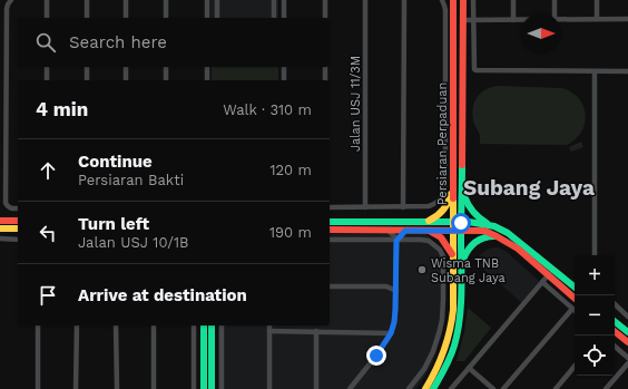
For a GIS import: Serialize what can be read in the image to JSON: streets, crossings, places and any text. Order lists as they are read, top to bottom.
{
  "streets": {
    "main road": ["Persiaran Perpaduan"],
    "street": ["Jalan USJ 11/3M"]
  },
  "districts": ["Subang Jaya"],
  "places": ["Wisma TNB Subang Jaya"],
  "north": "right",
  "page": {
    "search": "Search here",
    "heading": ["4 min", "Walk · 310 m"],
    "list": [
      ["Continue", "Persiaran Bakti", "120 m"],
      ["Turn left", "Jalan USJ 10/1B", "190 m"],
      "Arrive at destination"
    ],
    "map_buttons": ["+", "−"]
  }
}
